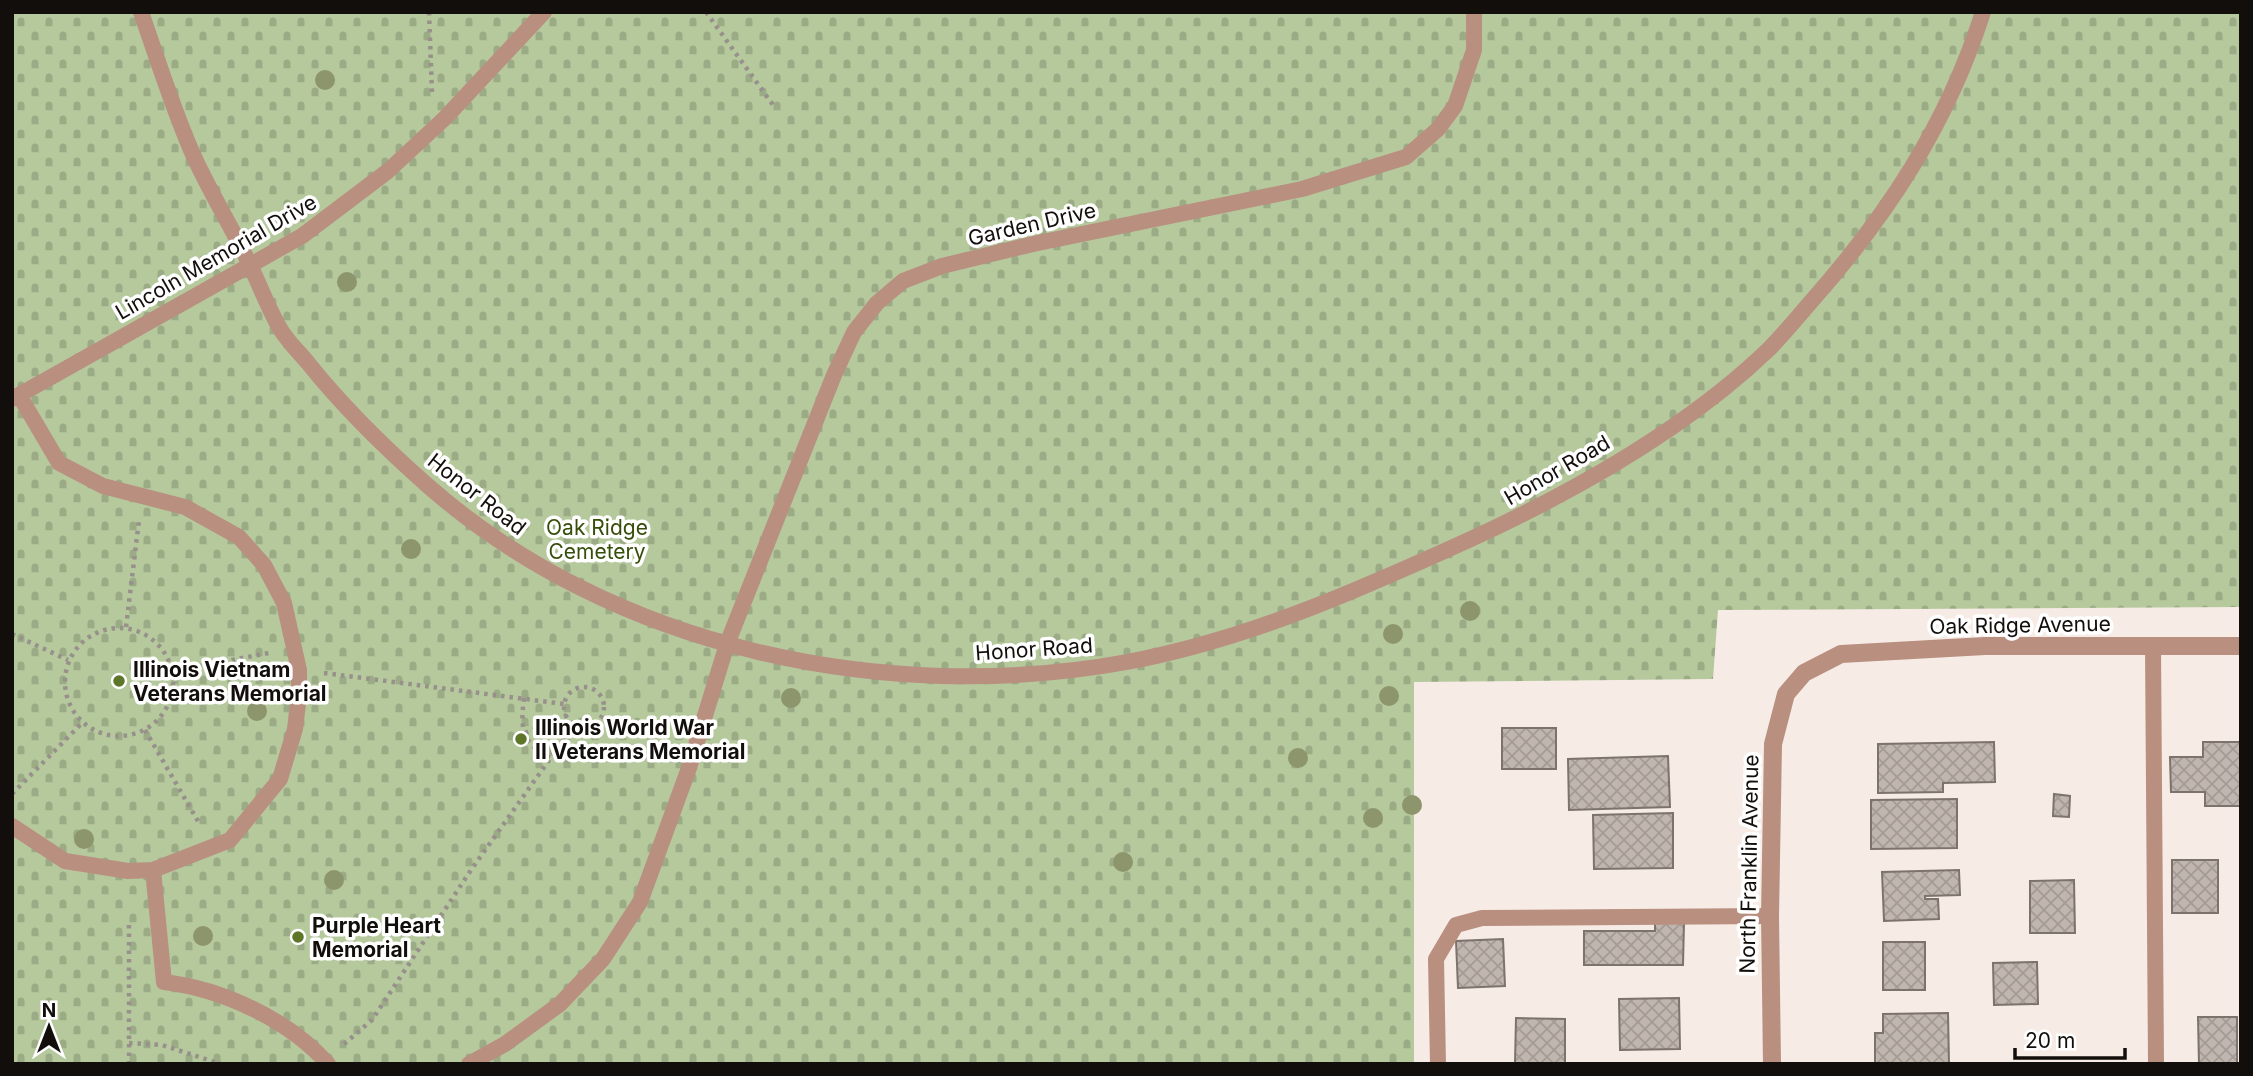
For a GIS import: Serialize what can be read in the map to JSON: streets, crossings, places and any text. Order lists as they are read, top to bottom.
{
  "streets": {
    "street": ["Oak Ridge Avenue", "North Franklin Avenue"],
    "lane": ["Garden Drive", "Lincoln Memorial Drive", "Honor Road"]
  },
  "crossings": [
    ["Garden Drive", "Honor Road"],
    ["Lincoln Memorial Drive", "Honor Road"],
    ["Oak Ridge Avenue", "North Franklin Avenue"]
  ],
  "parks": ["Oak Ridge Cemetery"],
  "places": ["Illinois Vietnam Veterans Memorial", "Illinois World War II Veterans Memorial", "Purple Heart Memorial"],
  "scale_bar": "20 m",
  "north": "top"
}
